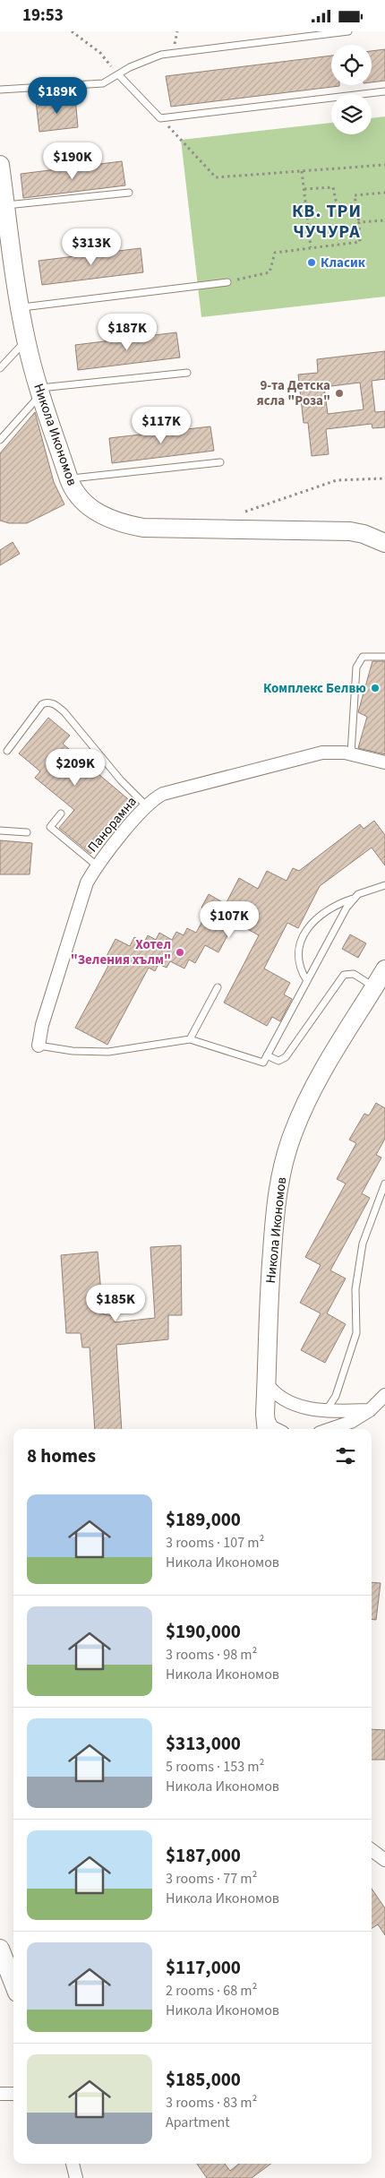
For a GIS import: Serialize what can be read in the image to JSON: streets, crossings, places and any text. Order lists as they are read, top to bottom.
{
  "streets": {
    "street": ["Никола Икономов", "Панорамна"]
  },
  "districts": ["КВ. ТРИ ЧУЧУРА"],
  "places": [
    "Класик",
    "9-та Детска ясла \"Роза\"",
    "Комплекс Белвю",
    "Хотел \"Зеления хълм\""
  ],
  "page": {
    "status": "19:53",
    "price": [
      "$189K",
      "$190K",
      "$313K",
      "$187K",
      "$117K",
      "$209K",
      "$107K",
      "$185K"
    ],
    "heading": "8 homes",
    "list": [
      {
        "name": "$189,000",
        "note": "3 rooms · 107 m² · Никола Икономов"
      },
      {
        "name": "$190,000",
        "note": "3 rooms · 98 m² · Никола Икономов"
      },
      {
        "name": "$313,000",
        "note": "5 rooms · 153 m² · Никола Икономов"
      },
      {
        "name": "$187,000",
        "note": "3 rooms · 77 m² · Никола Икономов"
      },
      {
        "name": "$117,000",
        "note": "2 rooms · 68 m² · Никола Икономов"
      },
      {
        "name": "$185,000",
        "note": "3 rooms · 83 m² · Apartment"
      }
    ]
  }
}
